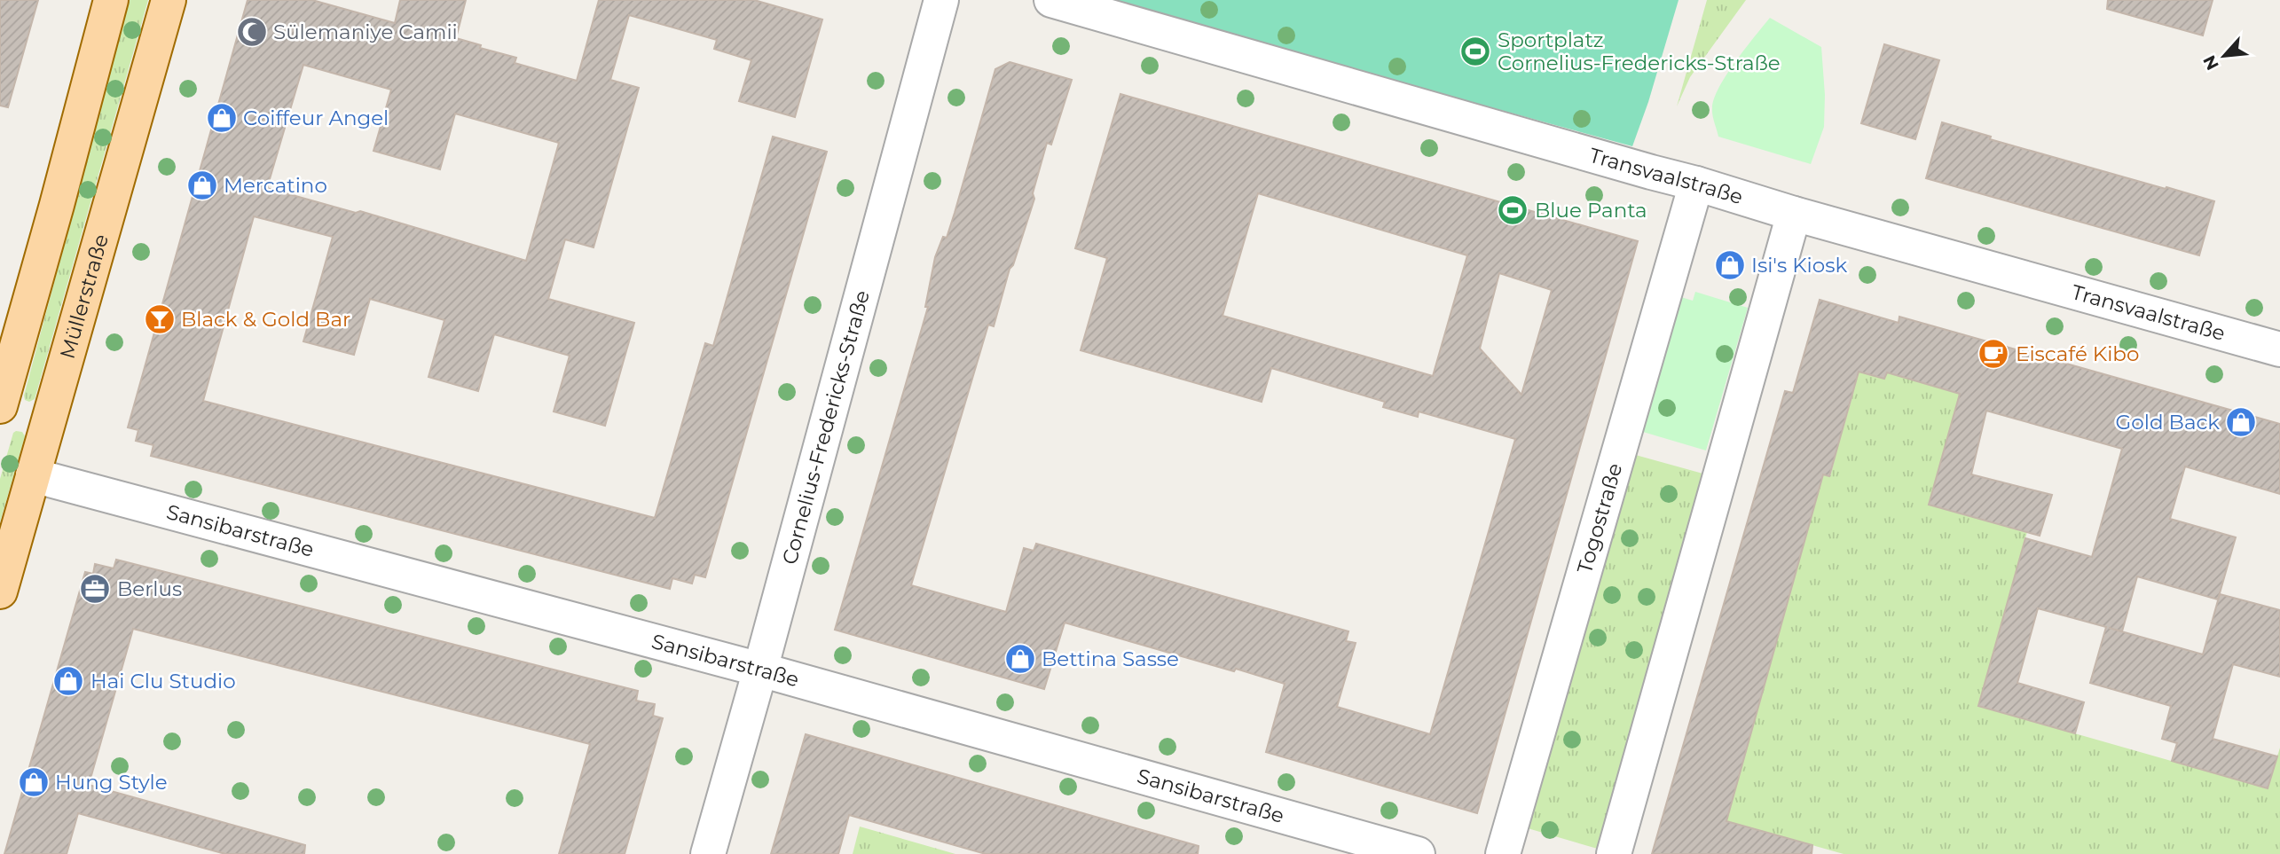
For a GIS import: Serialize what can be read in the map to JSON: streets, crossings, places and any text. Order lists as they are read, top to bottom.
{
  "streets": {
    "main road": ["Müllerstraße"],
    "street": [
      "Transvaalstraße",
      "Cornelius-Fredericks-Straße",
      "Togostraße",
      "Sansibarstraße"
    ]
  },
  "crossings": [
    ["Transvaalstraße", "Togostraße"],
    ["Müllerstraße", "Sansibarstraße"],
    ["Cornelius-Fredericks-Straße", "Sansibarstraße"]
  ],
  "places": {
    "mosque": ["Sülemaniye Camii"],
    "sports": ["Sportplatz Cornelius-Fredericks-Straße", "Blue Panta"],
    "shop": [
      "Coiffeur Angel",
      "Mercatino",
      "Isi's Kiosk",
      "Gold Back",
      "Bettina Sasse",
      "Hai Clu Studio",
      "Hung Style"
    ],
    "bar": ["Black & Gold Bar"],
    "cafe": ["Eiscafé Kibo"],
    "office": ["Berlus"]
  },
  "north": "bottom left"
}
